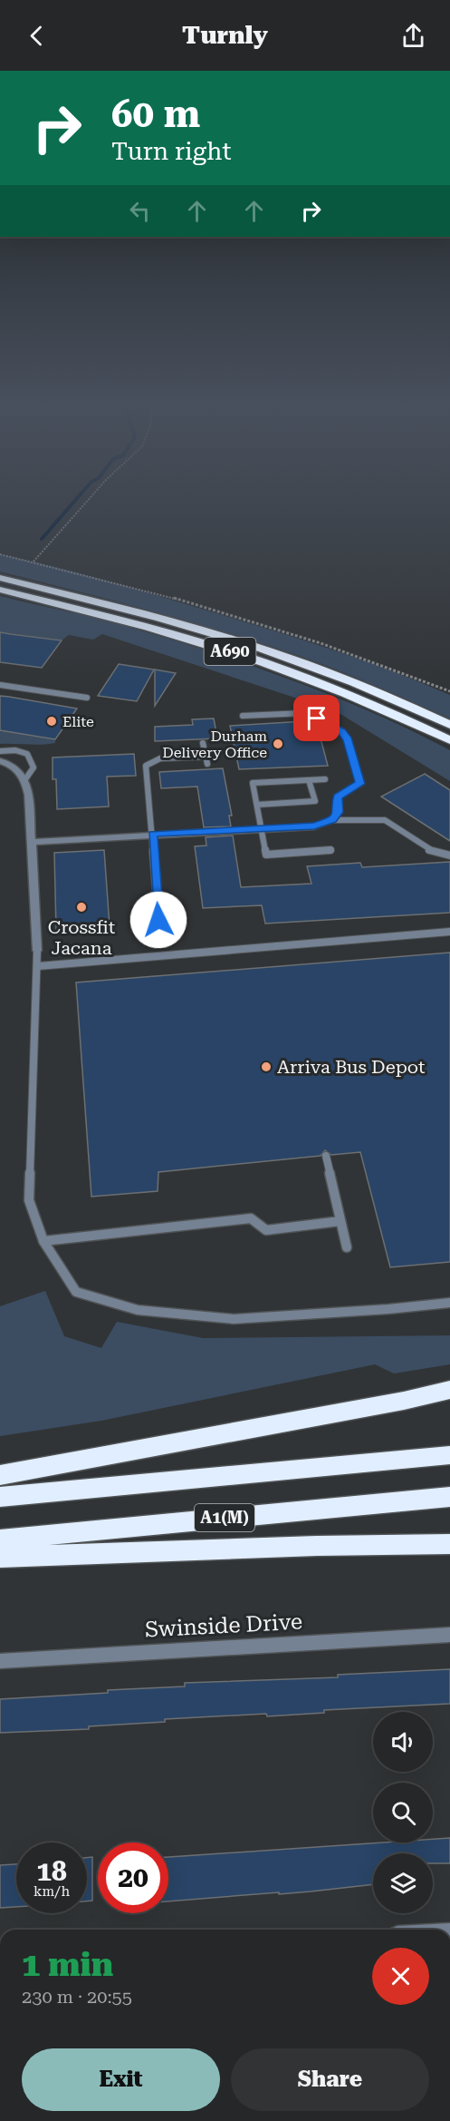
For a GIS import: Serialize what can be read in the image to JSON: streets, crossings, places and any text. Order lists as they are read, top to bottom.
{
  "streets": {
    "highway": ["A690", "A1(M)"],
    "street": ["Swinside Drive"]
  },
  "places": [
    "Elite",
    "Durham Delivery Office",
    "Crossfit Jacana",
    "Arriva Bus Depot"
  ],
  "page": {
    "header": "Turnly",
    "turn": ["60 m", "Turn right"],
    "speed": "18 km/h",
    "limit": "20",
    "heading": ["1 min", "230 m · 20:55"],
    "buttons": ["Exit", "Share"]
  }
}
